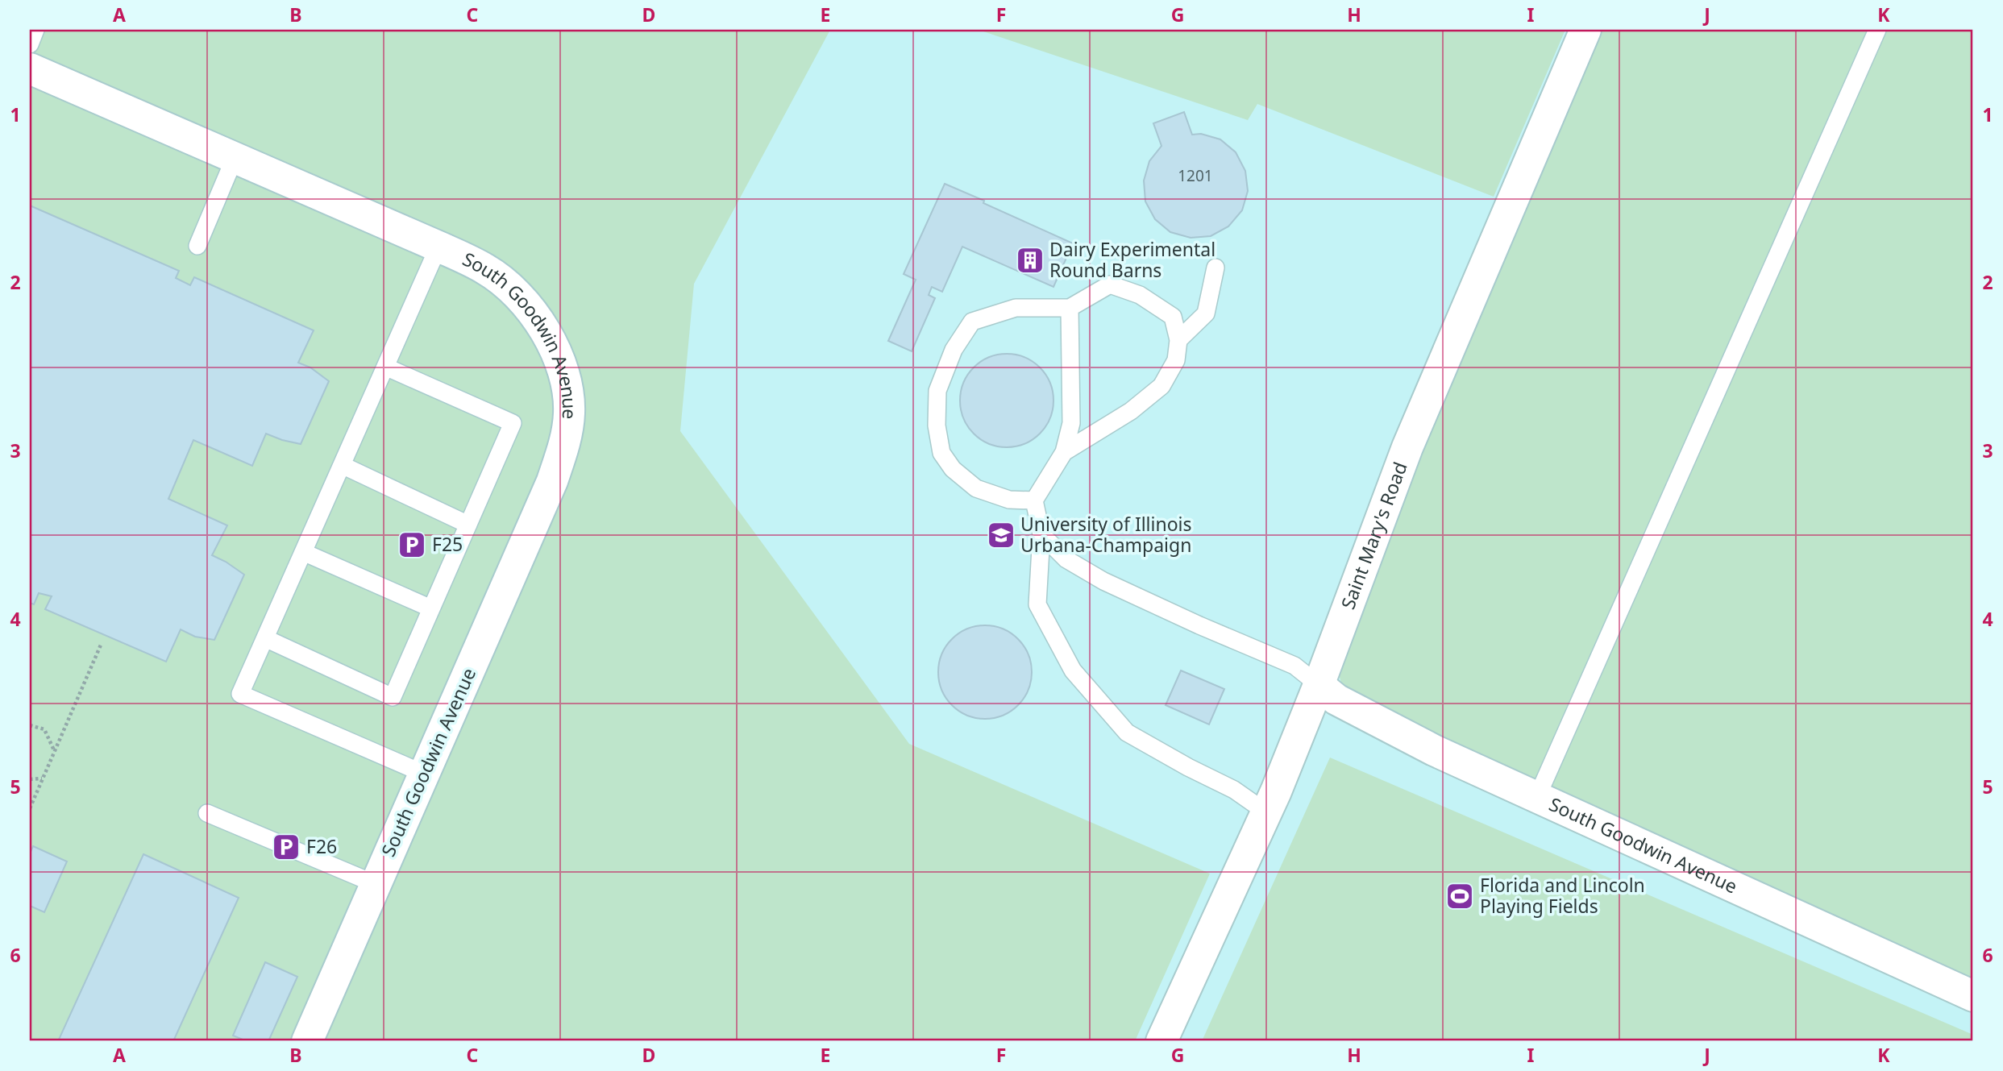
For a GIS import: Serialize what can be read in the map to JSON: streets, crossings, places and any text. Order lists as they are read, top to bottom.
{
  "streets": {
    "street": ["South Goodwin Avenue", "Saint Mary's Road"]
  },
  "crossings": [
    ["South Goodwin Avenue", "Saint Mary's Road"]
  ],
  "places": {
    "building": ["Dairy Experimental Round Barns"],
    "school or university": ["University of Illinois Urbana-Champaign"],
    "parking": ["F25", "F26"],
    "sports": ["Florida and Lincoln Playing Fields"]
  },
  "house_numbers": ["1201"],
  "grid": {
    "columns": [
      "A",
      "B",
      "C",
      "D",
      "E",
      "F",
      "G",
      "H",
      "I",
      "J",
      "K"
    ],
    "rows": [
      "1",
      "2",
      "3",
      "4",
      "5",
      "6"
    ]
  }
}
